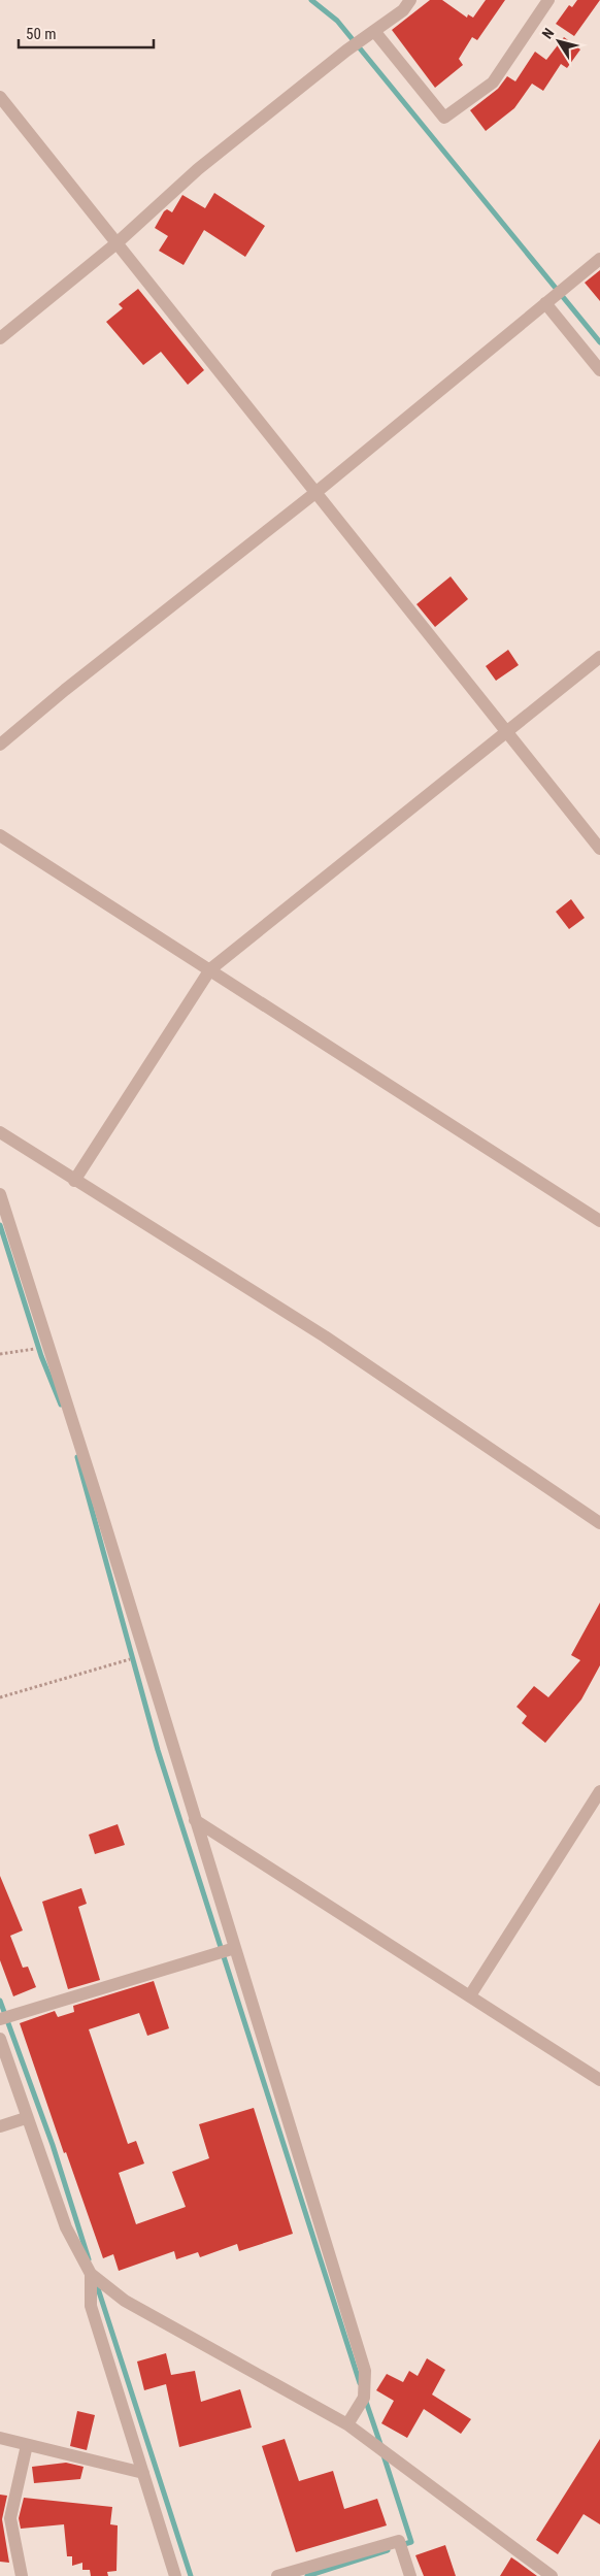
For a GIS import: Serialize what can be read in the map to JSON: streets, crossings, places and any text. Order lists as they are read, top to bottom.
{
  "scale_bar": "50 m",
  "north": "top left"
}
